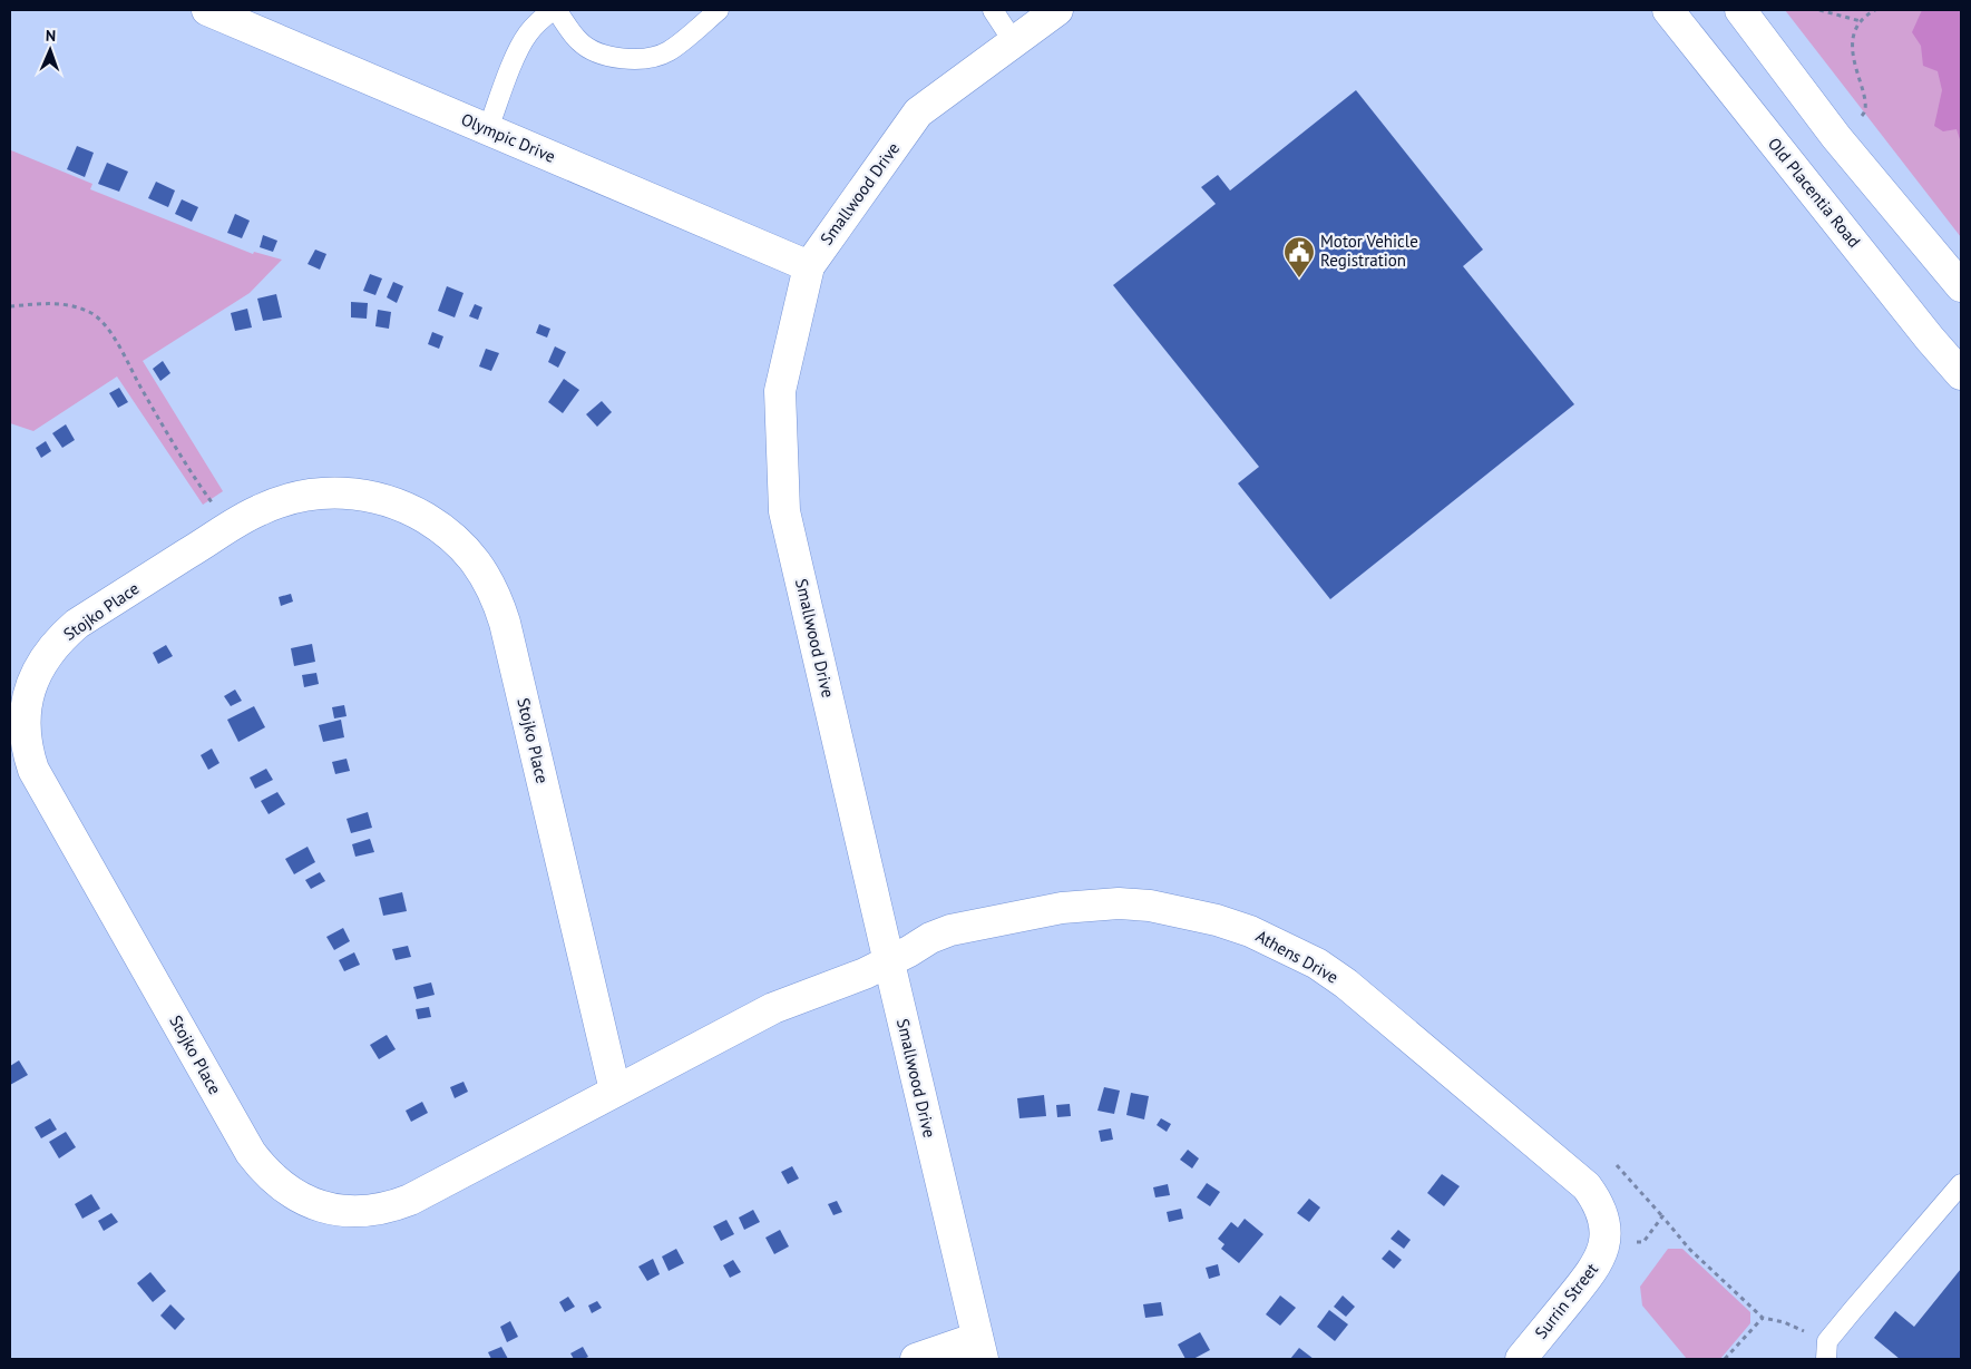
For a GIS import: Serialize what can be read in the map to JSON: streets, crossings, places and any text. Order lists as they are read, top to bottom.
{
  "streets": {
    "street": [
      "Olympic Drive",
      "Old Placentia Road",
      "Smallwood Drive",
      "Stojko Place",
      "Athens Drive",
      "Surrin Street"
    ]
  },
  "crossings": [
    ["Olympic Drive", "Smallwood Drive"],
    ["Smallwood Drive", "Stojko Place"],
    ["Smallwood Drive", "Athens Drive"],
    ["Stojko Place", "Athens Drive"],
    ["Athens Drive", "Surrin Street"]
  ],
  "places": {
    "public building": ["Motor Vehicle Registration"]
  },
  "north": "top"
}
